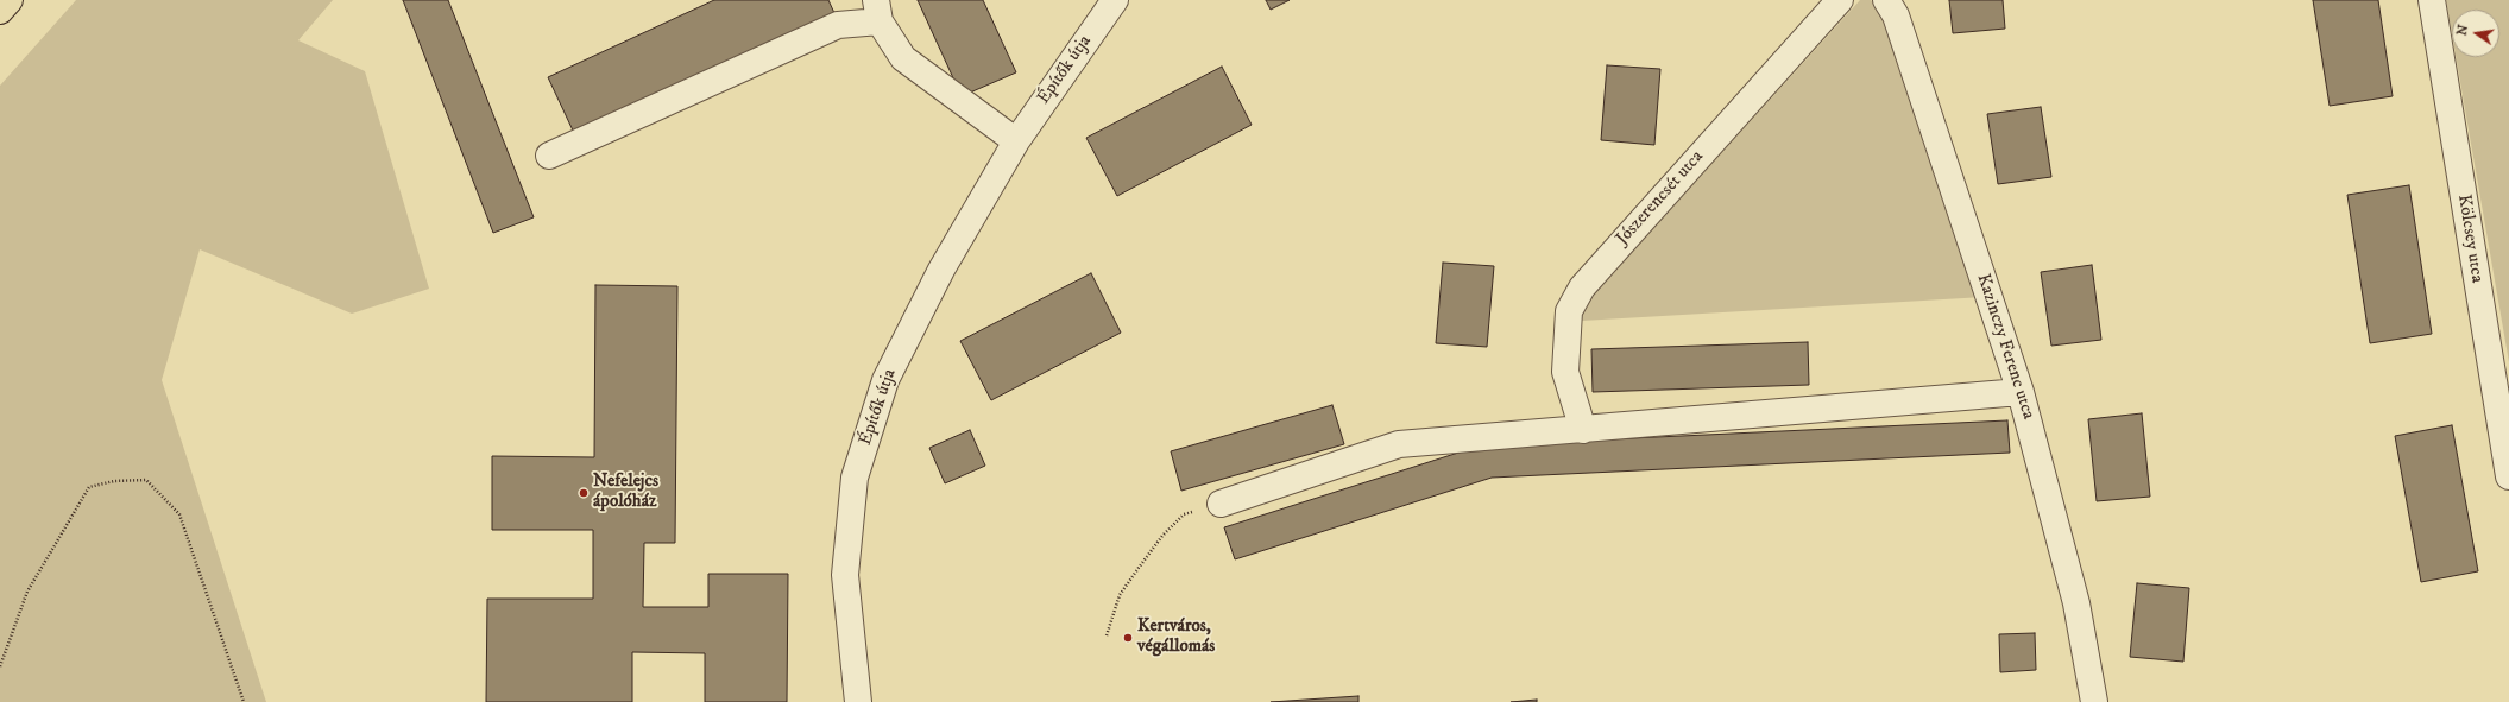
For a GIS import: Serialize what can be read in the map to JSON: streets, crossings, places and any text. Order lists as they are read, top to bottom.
{
  "streets": {
    "street": [
      "Építők útja",
      "Jószerencsét utca",
      "Kölcsey utca",
      "Kazinczy Ferenc utca"
    ]
  },
  "places": ["Nefelejcs ápolóház", "Kertváros, végállomás"],
  "north": "left"
}
